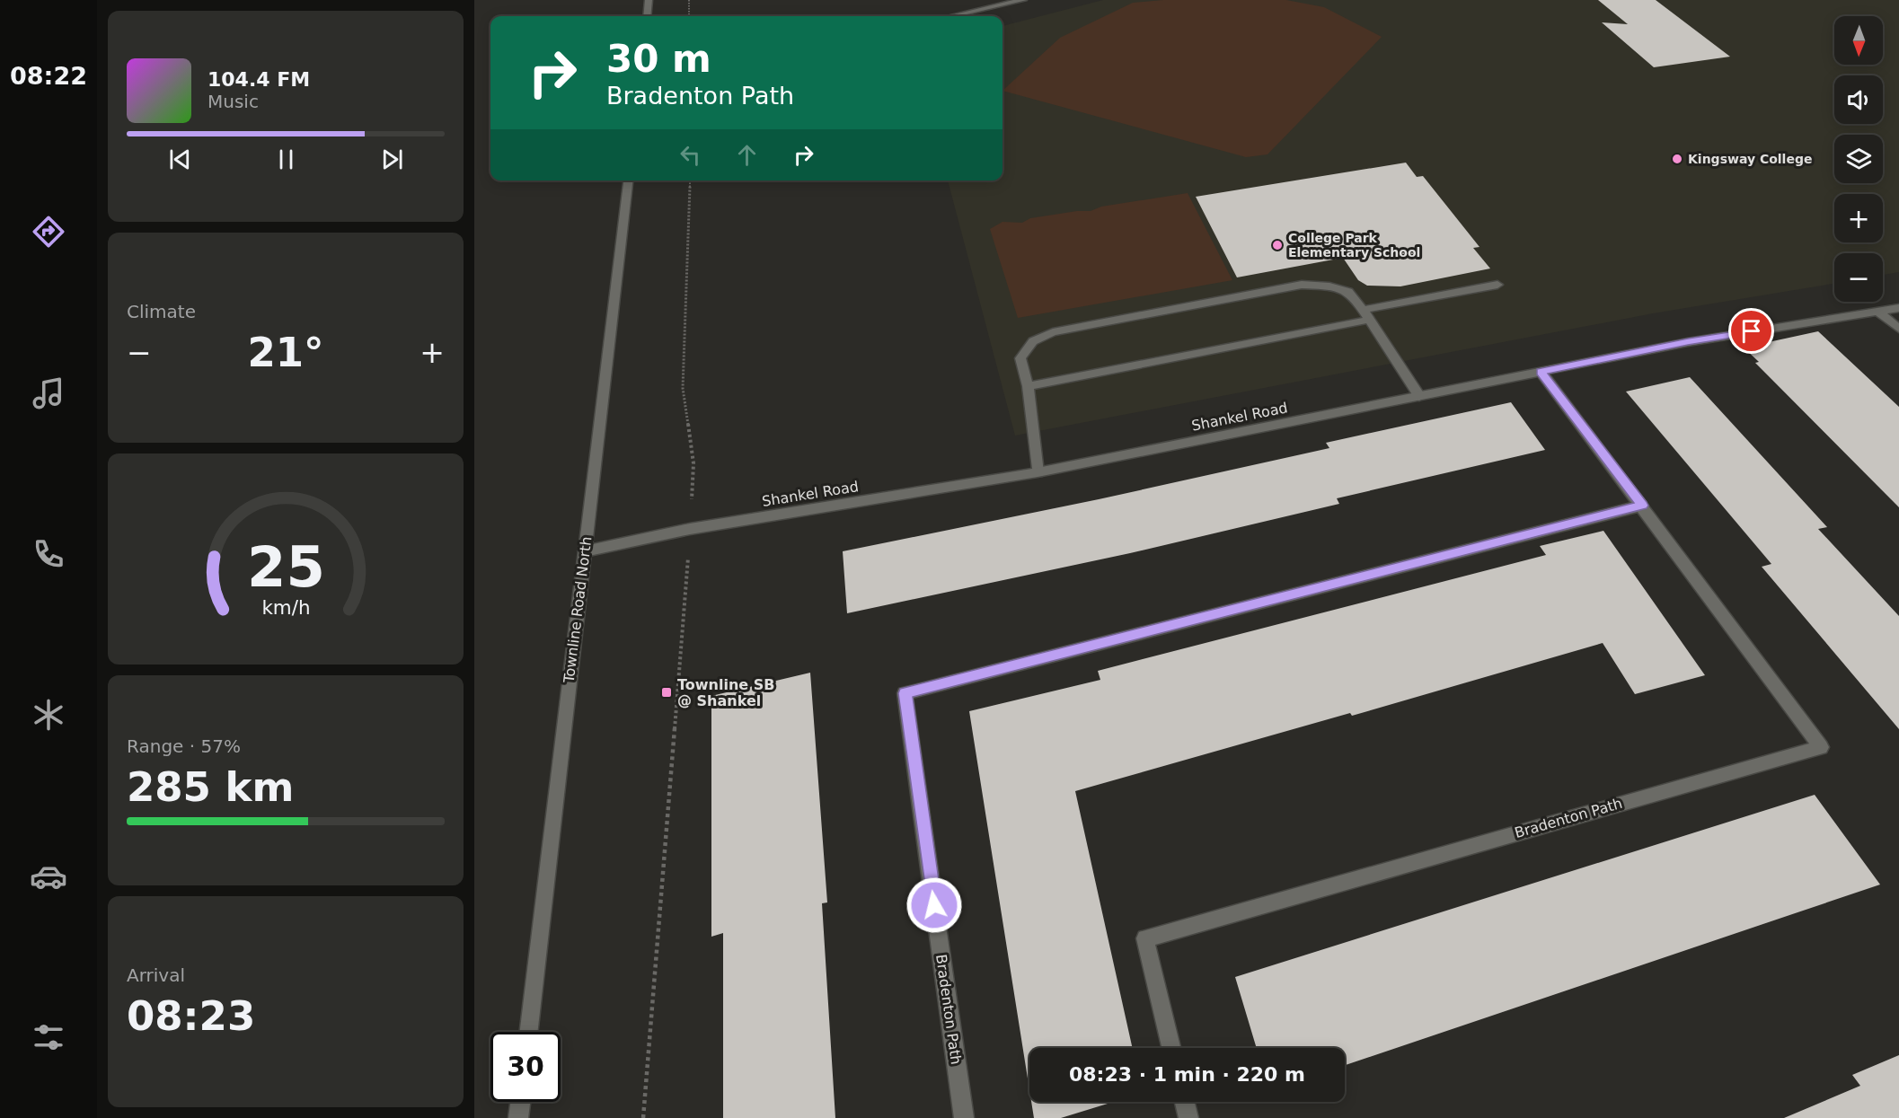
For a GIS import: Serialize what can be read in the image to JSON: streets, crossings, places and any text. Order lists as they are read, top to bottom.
{
  "streets": {
    "street": ["Shankel Road", "Townline Road North", "Bradenton Path"]
  },
  "crossings": [
    ["Shankel Road", "Townline Road North"],
    ["Shankel Road", "Bradenton Path"]
  ],
  "places": {
    "other": ["Kingsway College", "College Park Elementary School"],
    "transit": ["Townline SB @ Shankel"]
  },
  "north": "bottom",
  "page": {
    "tabs": "08:22",
    "map_buttons": ["+", "−"],
    "turn": ["30 m", "Bradenton Path"],
    "song": ["104.4 FM", "Music"],
    "tile": [
      "Climate",
      ["Range · 57%", "285 km"],
      ["Arrival", "08:23"]
    ],
    "heat": ["−", "21°", "+"],
    "limit": "30",
    "trip": "08:23 · 1 min · 220 m",
    "gauge": ["25", "km/h"]
  }
}
